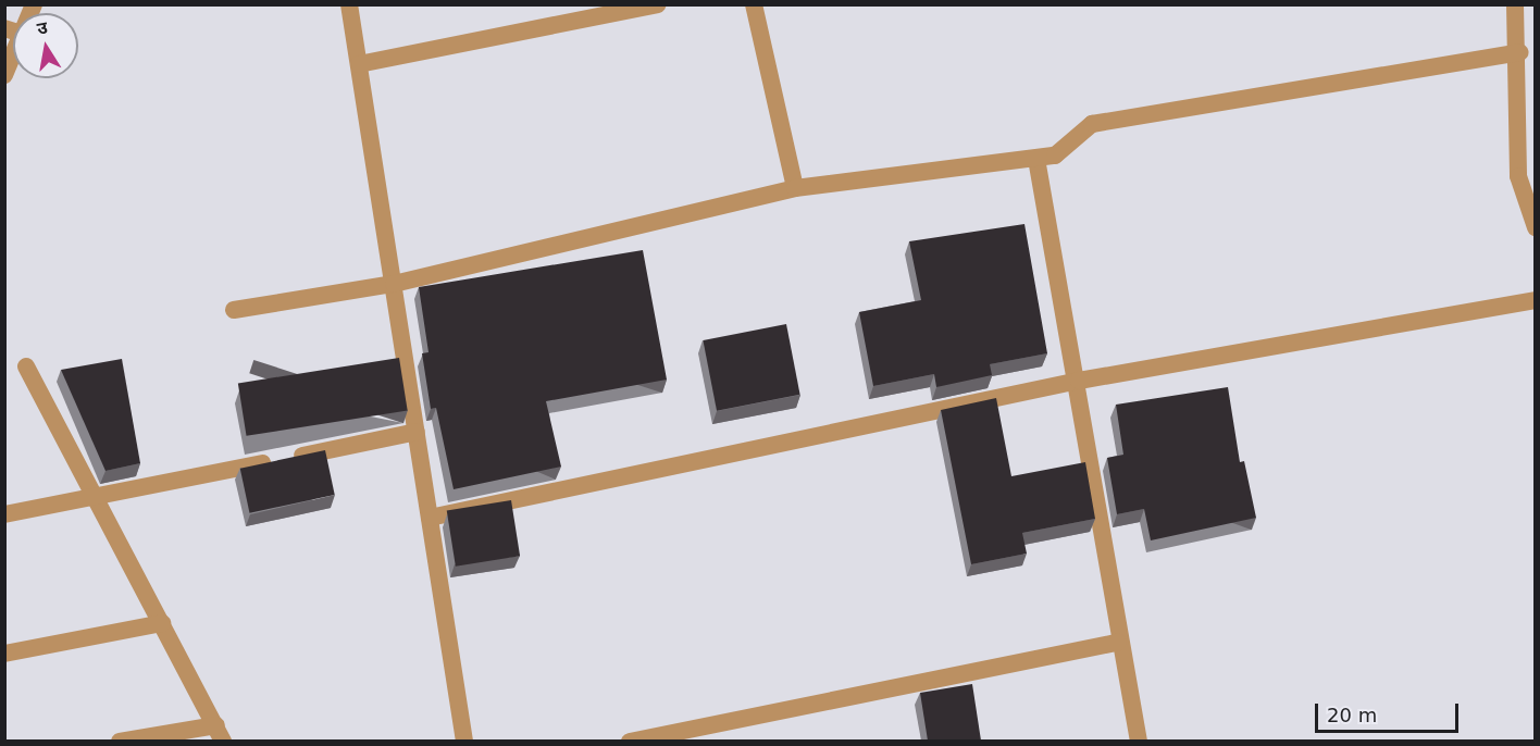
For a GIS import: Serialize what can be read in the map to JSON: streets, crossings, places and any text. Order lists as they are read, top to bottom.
{
  "scale_bar": "20 m",
  "north": "top"
}
